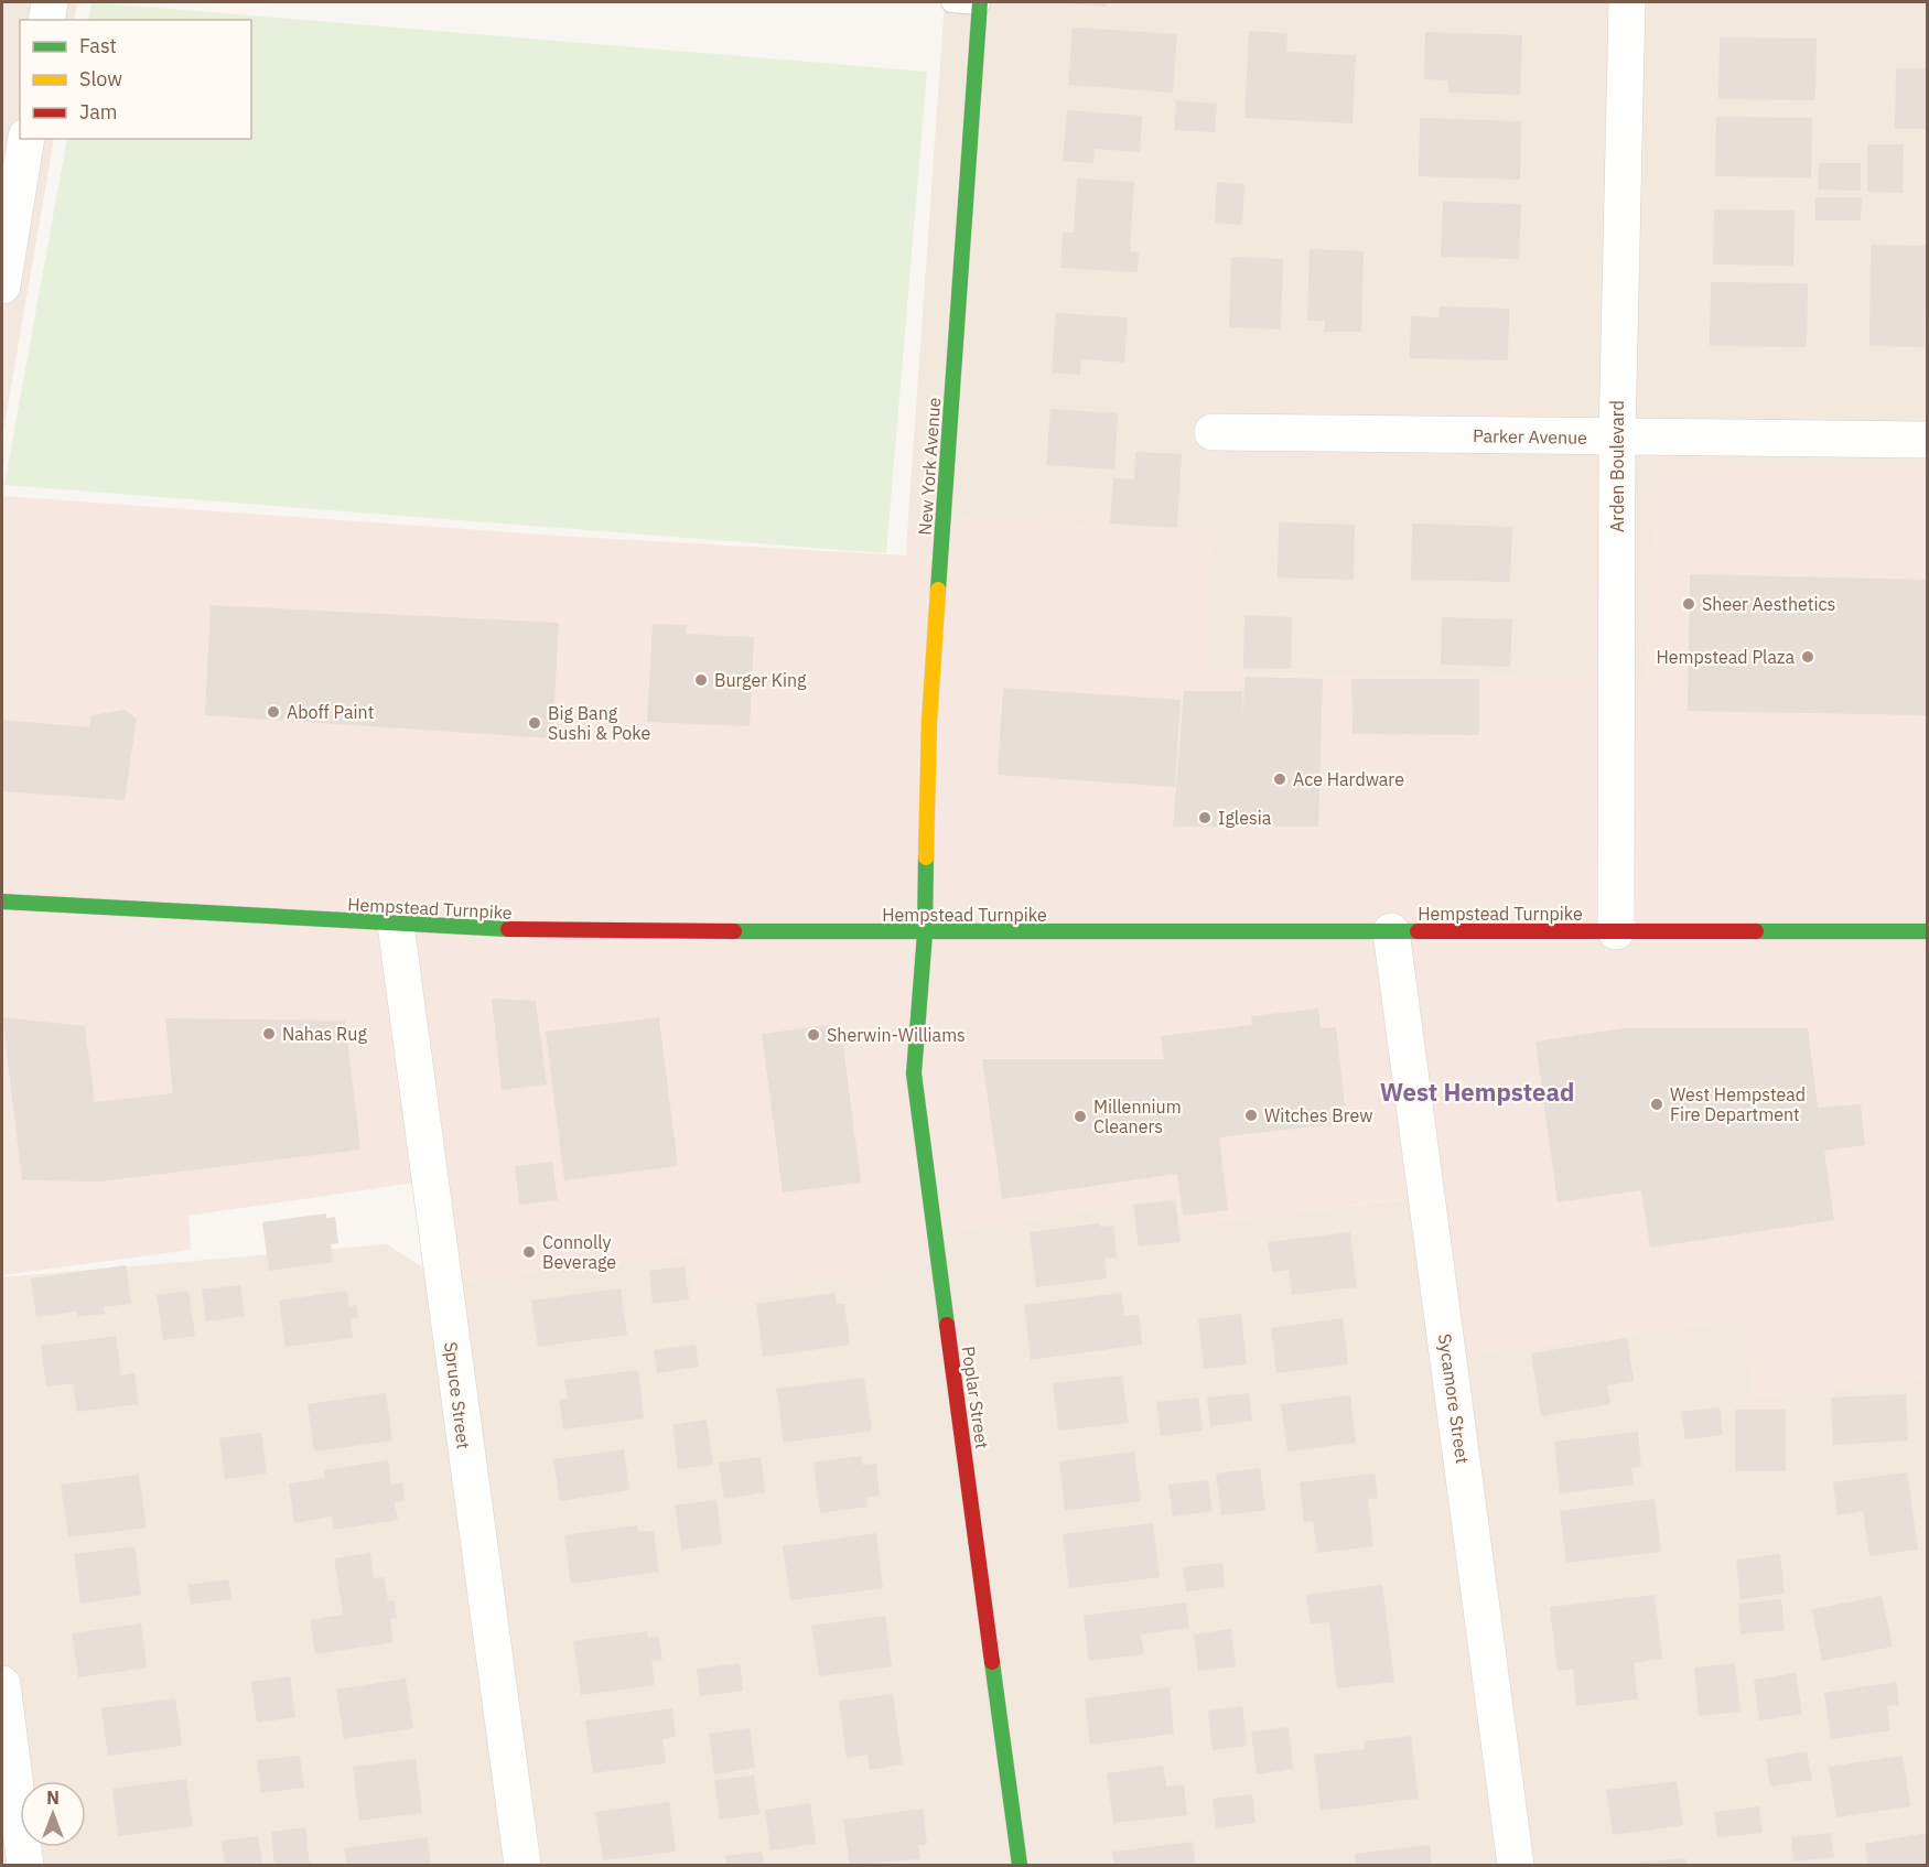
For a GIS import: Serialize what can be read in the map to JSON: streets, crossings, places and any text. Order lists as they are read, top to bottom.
{
  "streets": {
    "main road": ["New York Avenue", "Hempstead Turnpike", "Poplar Street"],
    "street": [
      "Parker Avenue",
      "Arden Boulevard",
      "Spruce Street",
      "Sycamore Street"
    ]
  },
  "crossings": [
    ["Parker Avenue", "Arden Boulevard"],
    ["New York Avenue", "Hempstead Turnpike"],
    ["New York Avenue", "Poplar Street"],
    ["Arden Boulevard", "Hempstead Turnpike"],
    ["Hempstead Turnpike", "Spruce Street"],
    ["Hempstead Turnpike", "Poplar Street"],
    ["Hempstead Turnpike", "Sycamore Street"]
  ],
  "districts": ["West Hempstead"],
  "places": [
    "Sheer Aesthetics",
    "Hempstead Plaza",
    "Burger King",
    "Aboff Paint",
    "Big Bang Sushi & Poke",
    "Ace Hardware",
    "Iglesia",
    "Nahas Rug",
    "Sherwin-Williams",
    "West Hempstead Fire Department",
    "Witches Brew",
    "Millennium Cleaners",
    "Connolly Beverage"
  ],
  "legend": ["Fast", "Slow", "Jam"],
  "north": "top"
}
